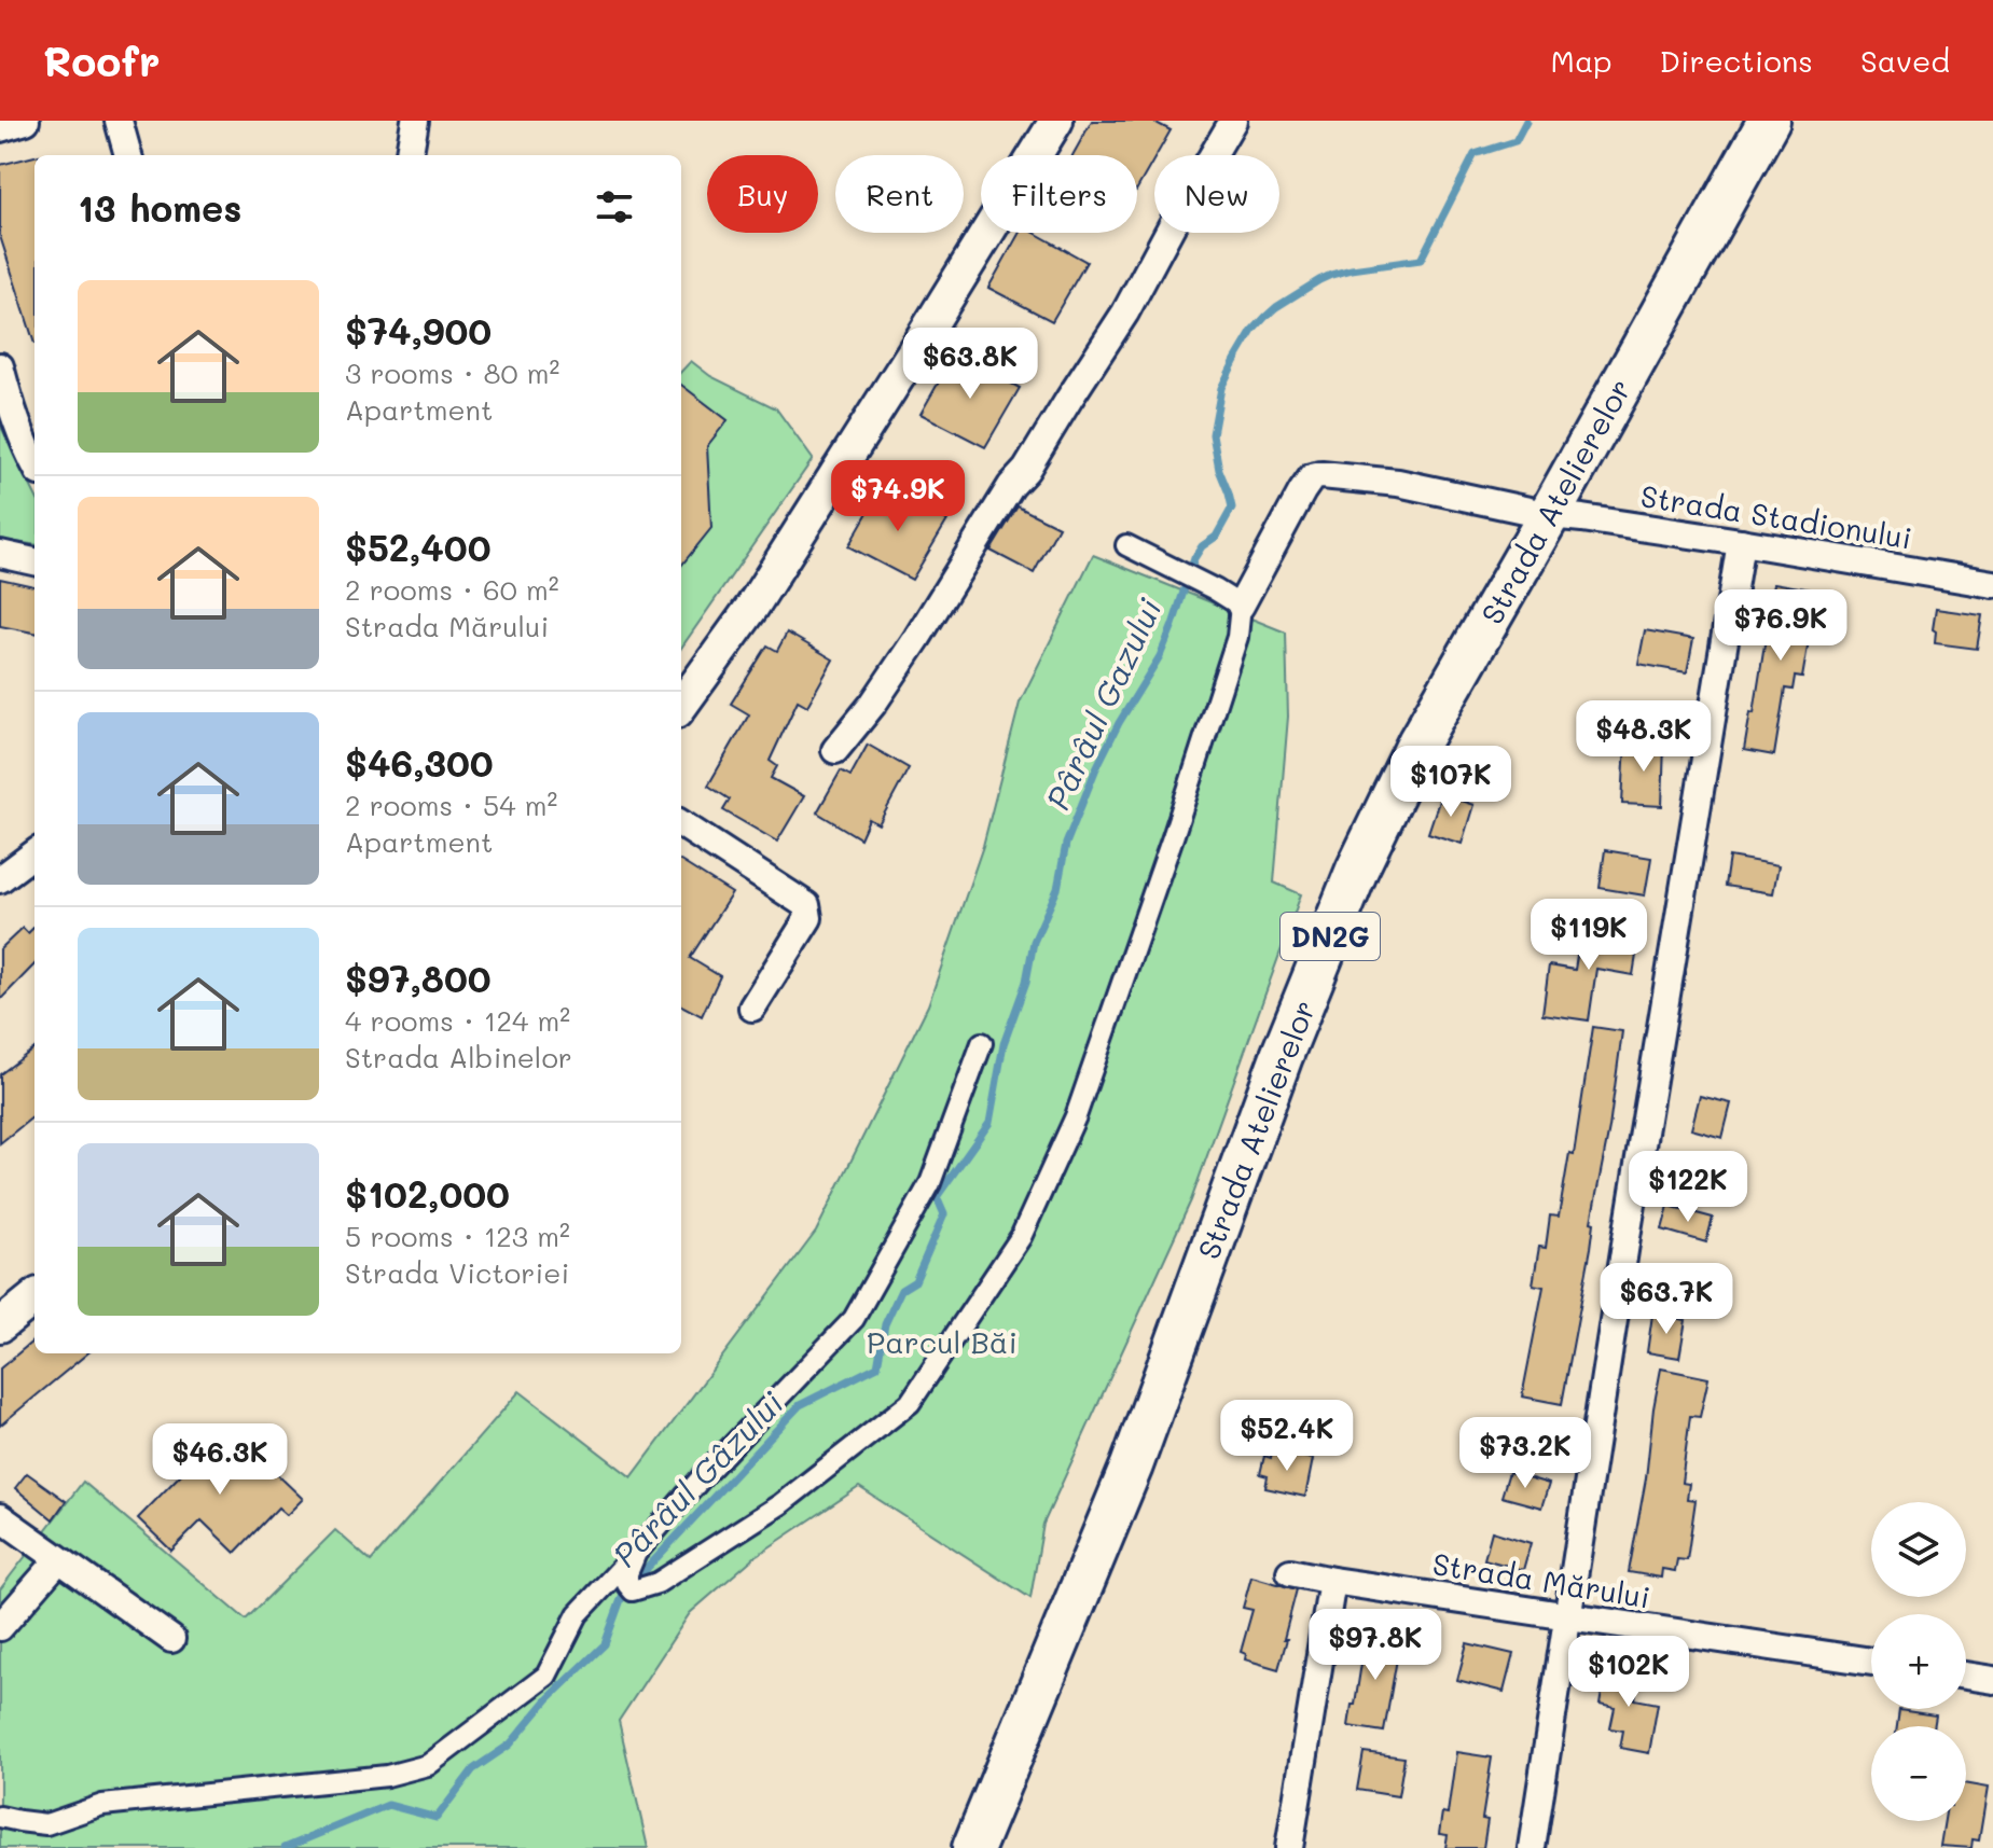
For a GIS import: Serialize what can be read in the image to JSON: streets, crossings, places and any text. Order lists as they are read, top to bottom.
{
  "streets": {
    "main road": ["Strada Atelierelor", "DN2G"],
    "street": ["Strada Stadionului", "Strada Mărului"]
  },
  "crossings": [
    ["Strada Atelierelor", "Strada Stadionului"]
  ],
  "water": ["Pârâul Gazului", "Pârâul Gâzului"],
  "parks": ["Parcul Băi"],
  "page": {
    "header": "Roofr",
    "nav": ["Map", "Directions", "Saved"],
    "chip": [
      "Buy",
      "Rent",
      "Filters",
      "New"
    ],
    "heading": "13 homes",
    "list": [
      {
        "name": "$74,900",
        "note": "3 rooms · 80 m² · Apartment"
      },
      {
        "name": "$52,400",
        "note": "2 rooms · 60 m² · Strada Mărului"
      },
      {
        "name": "$46,300",
        "note": "2 rooms · 54 m² · Apartment"
      },
      {
        "name": "$97,800",
        "note": "4 rooms · 124 m² · Strada Albinelor"
      },
      {
        "name": "$102,000",
        "note": "5 rooms · 123 m² · Strada Victoriei"
      }
    ],
    "price": [
      "$63.8K",
      "$74.9K",
      "$76.9K",
      "$48.3K",
      "$107K",
      "$119K",
      "$122K",
      "$63.7K",
      "$52.4K",
      "$73.2K",
      "$46.3K",
      "$97.8K",
      "$102K"
    ],
    "map_buttons": ["+", "−"]
  }
}
